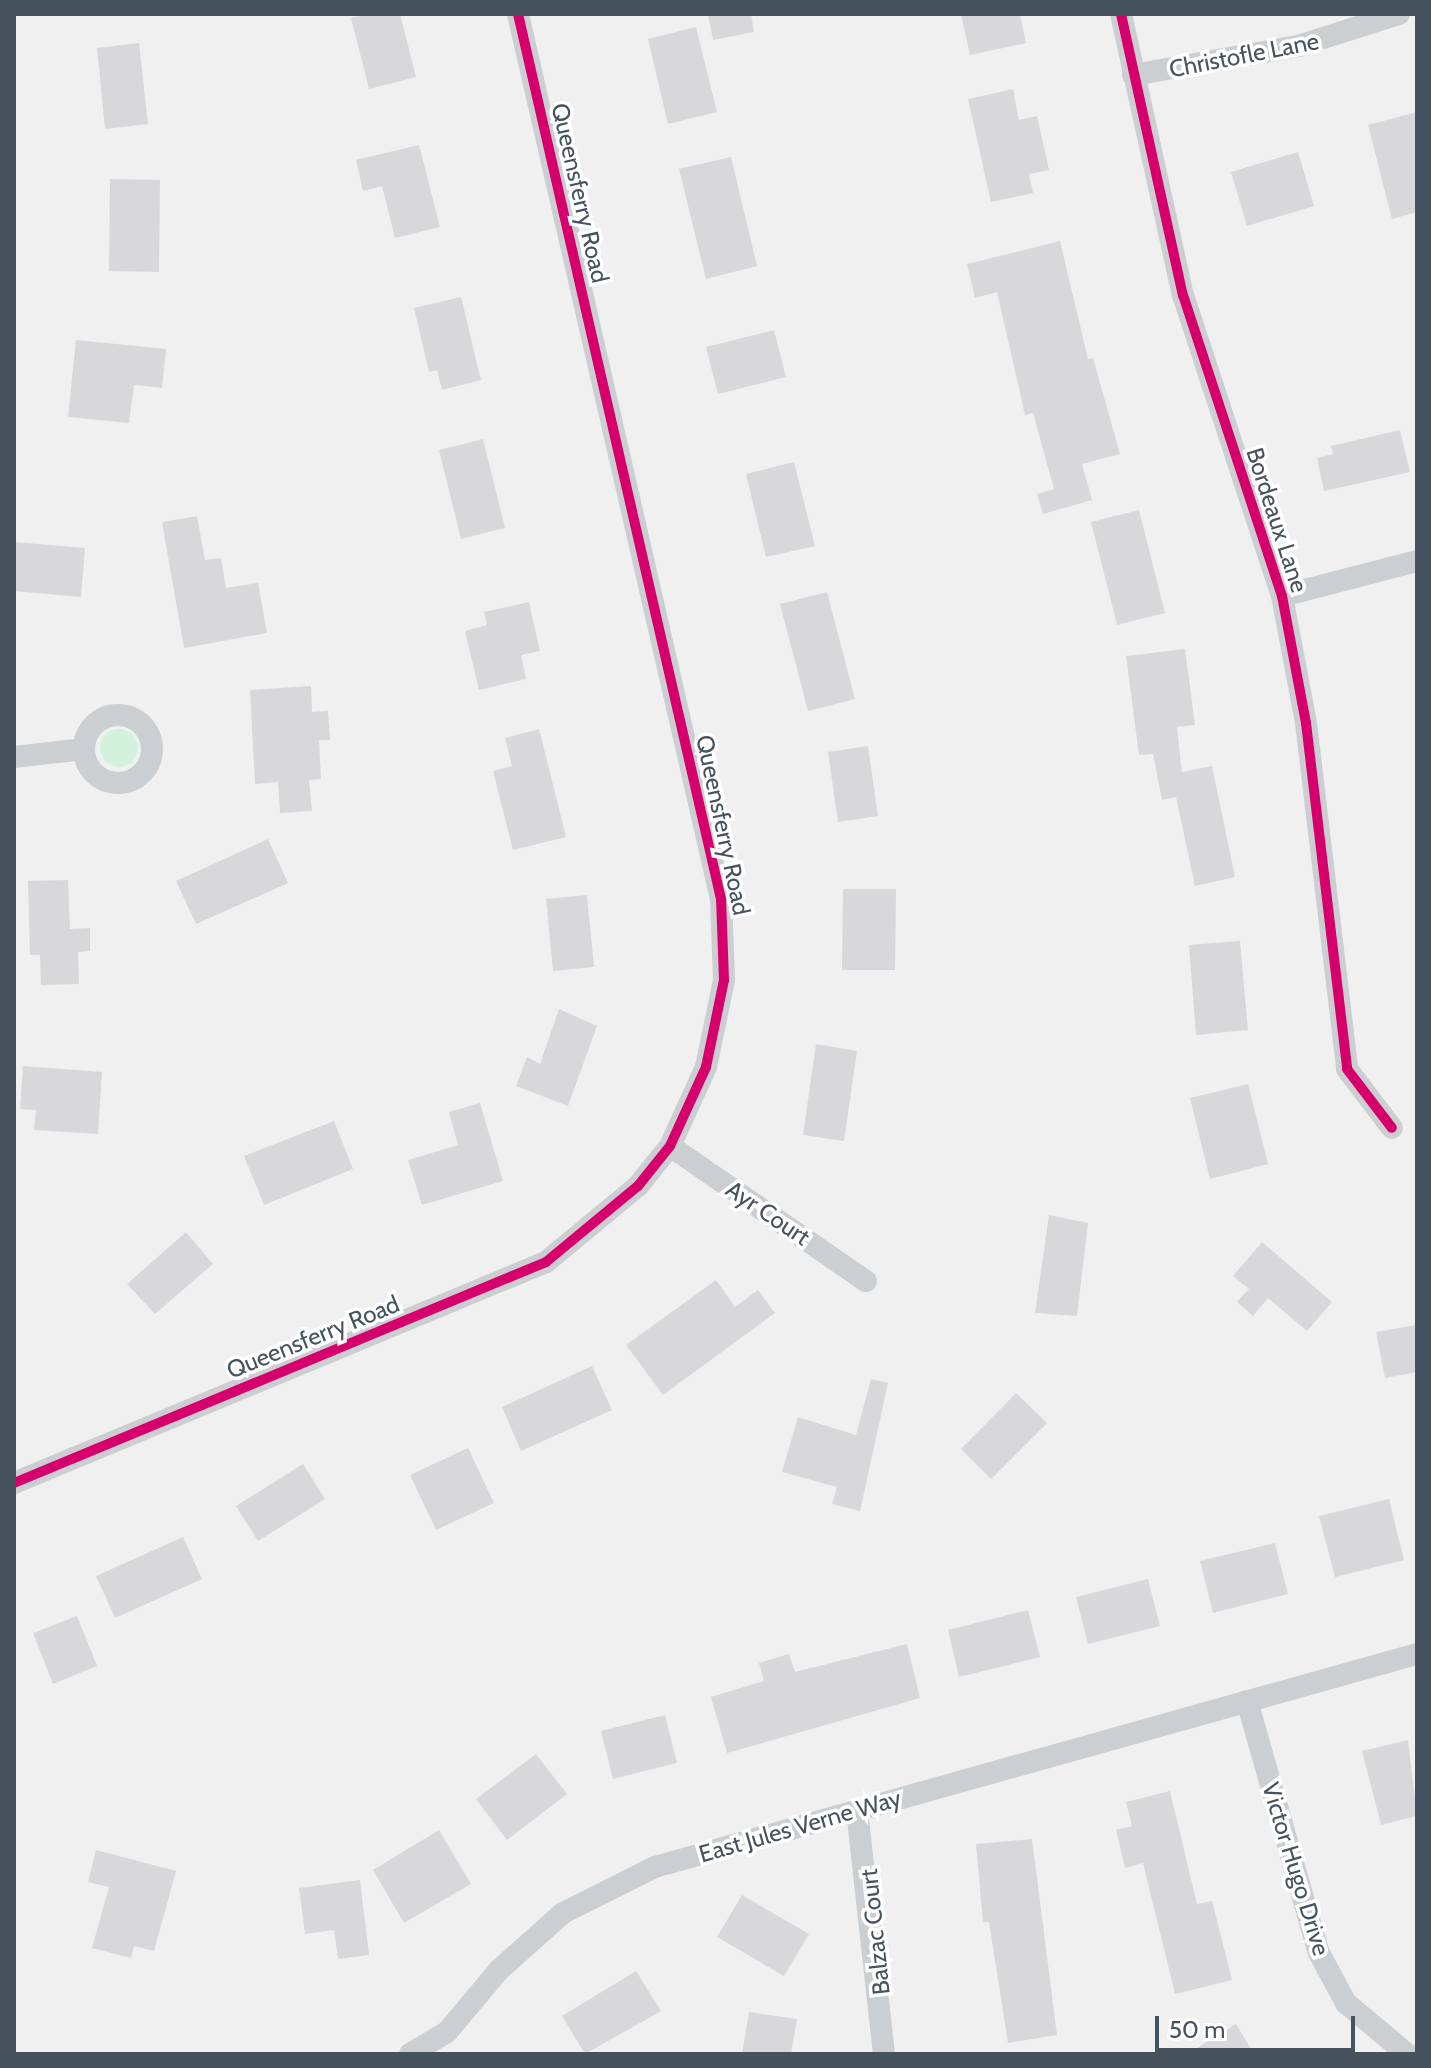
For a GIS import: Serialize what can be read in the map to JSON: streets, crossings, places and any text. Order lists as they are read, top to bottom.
{
  "streets": {
    "street": [
      "Christofle Lane",
      "Queensferry Road",
      "Bordeaux Lane",
      "Ayr Court",
      "East Jules Verne Way",
      "Victor Hugo Drive",
      "Balzac Court"
    ]
  },
  "crossings": [
    ["Christofle Lane", "Bordeaux Lane"],
    ["Queensferry Road", "Ayr Court"],
    ["East Jules Verne Way", "Victor Hugo Drive"],
    ["East Jules Verne Way", "Balzac Court"]
  ],
  "scale_bar": "50 m"
}
